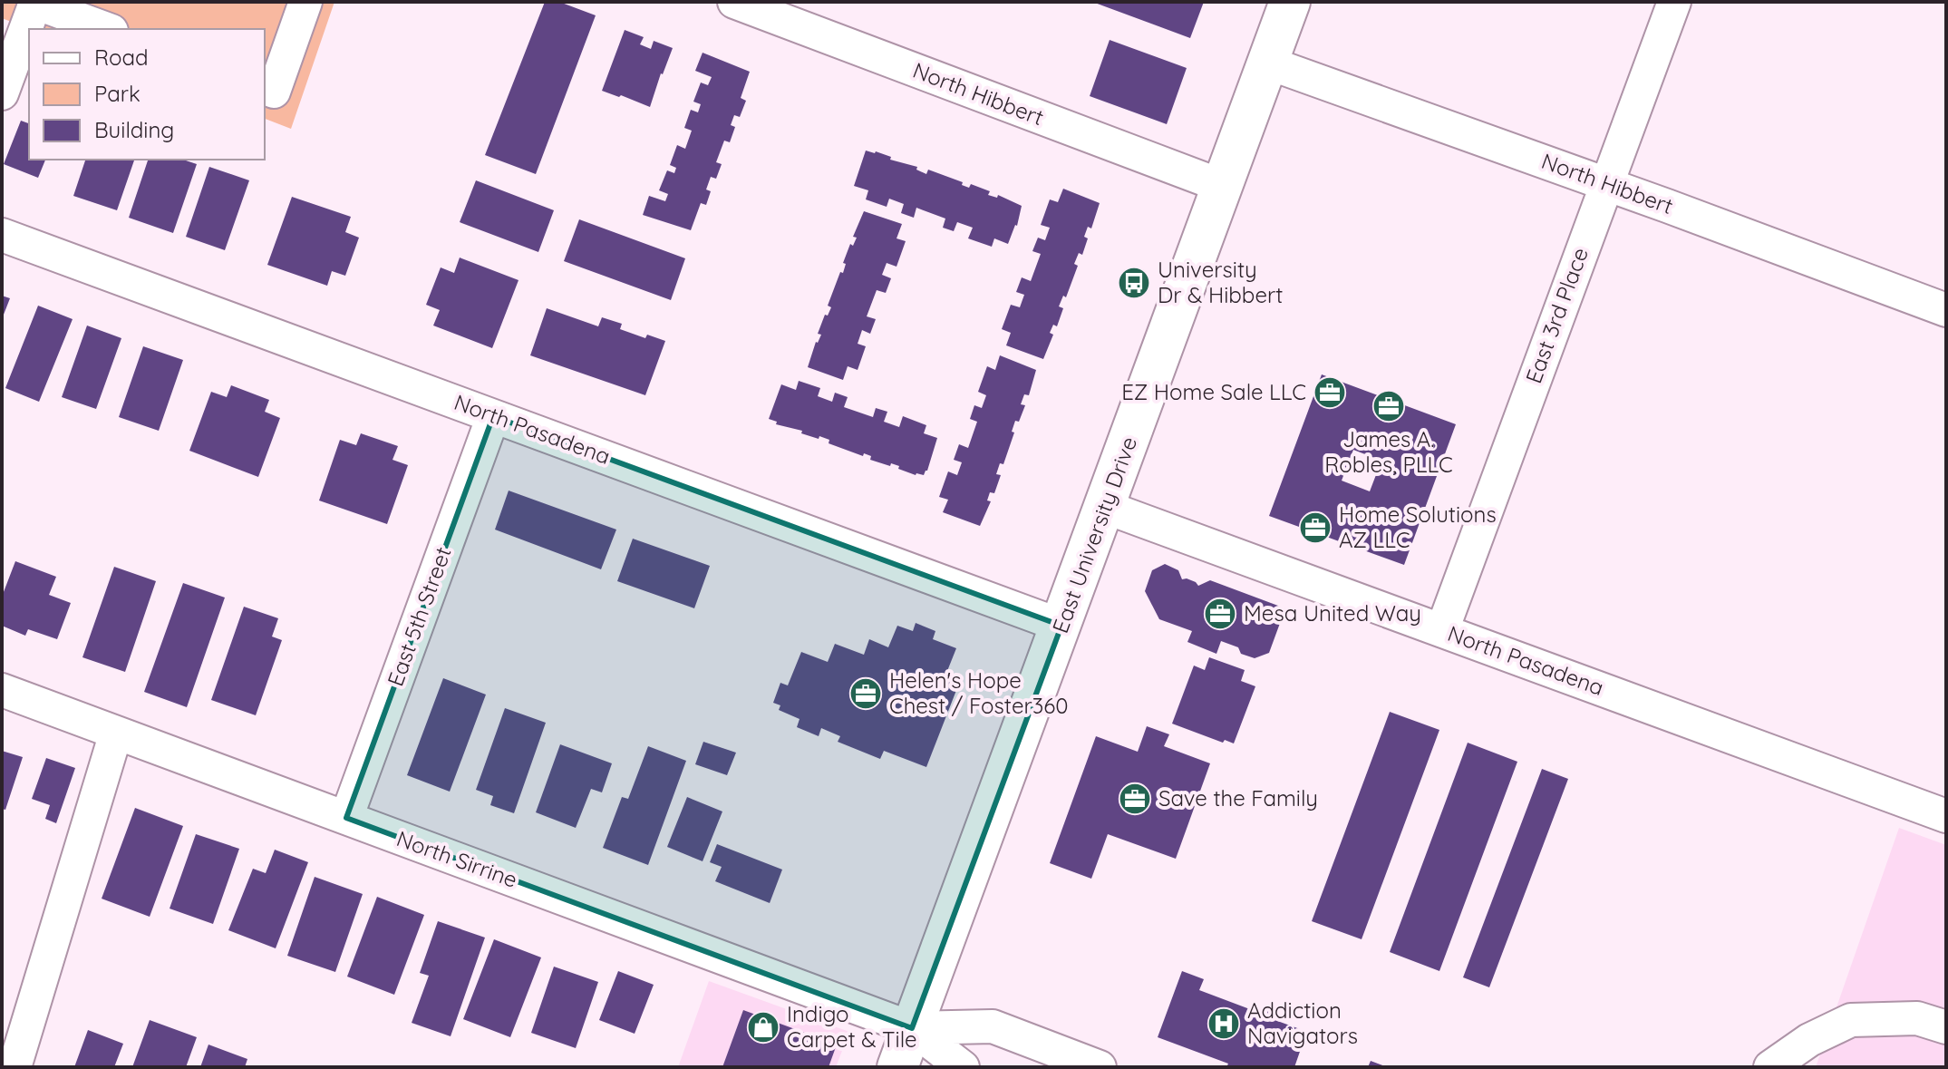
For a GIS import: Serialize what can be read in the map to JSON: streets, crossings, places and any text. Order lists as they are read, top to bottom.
{
  "streets": {
    "main road": ["East University Drive"],
    "street": [
      "North Hibbert",
      "East 3rd Place",
      "North Pasadena",
      "East 5th Street",
      "North Sirrine"
    ]
  },
  "crossings": [
    ["North Hibbert", "East 3rd Place"],
    ["North Hibbert", "East University Drive"],
    ["East 3rd Place", "North Pasadena"],
    ["North Pasadena", "East University Drive"],
    ["North Pasadena", "East 5th Street"],
    ["East University Drive", "North Sirrine"],
    ["East 5th Street", "North Sirrine"]
  ],
  "places": {
    "bus stop": ["University Dr & Hibbert"],
    "office": [
      "EZ Home Sale LLC",
      "James A. Robles, PLLC",
      "Home Solutions AZ LLC",
      "Mesa United Way",
      "Helen's Hope Chest / Foster360",
      "Save the Family"
    ],
    "hospital": ["Addiction Navigators"],
    "shop": ["Indigo Carpet & Tile"]
  },
  "legend": ["Road", "Park", "Building"]
}
